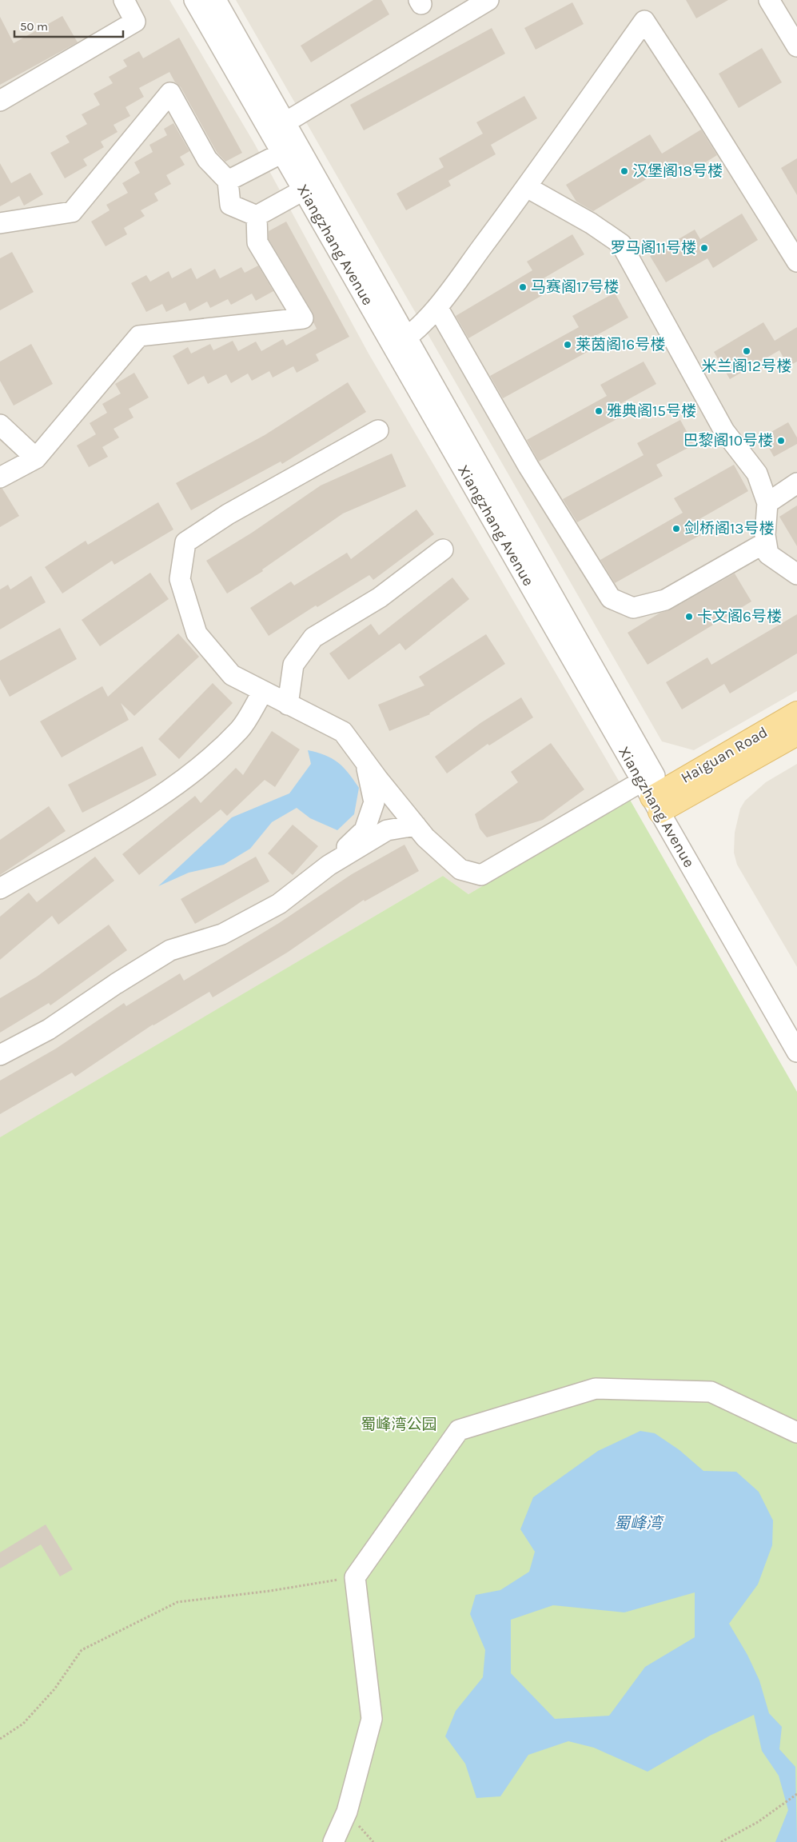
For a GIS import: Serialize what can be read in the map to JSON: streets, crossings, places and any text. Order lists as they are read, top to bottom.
{
  "streets": {
    "main road": ["Haiguan Road"],
    "street": ["Xiangzhang Avenue"]
  },
  "crossings": [
    ["Xiangzhang Avenue", "Haiguan Road"]
  ],
  "water": ["蜀峰湾"],
  "parks": ["蜀峰湾公园"],
  "places": [
    "汉堡阁18号楼",
    "罗马阁11号楼",
    "马赛阁17号楼",
    "莱茵阁16号楼",
    "米兰阁12号楼",
    "雅典阁15号楼",
    "巴黎阁10号楼",
    "剑桥阁13号楼",
    "卡文阁6号楼"
  ],
  "scale_bar": "50 m"
}
